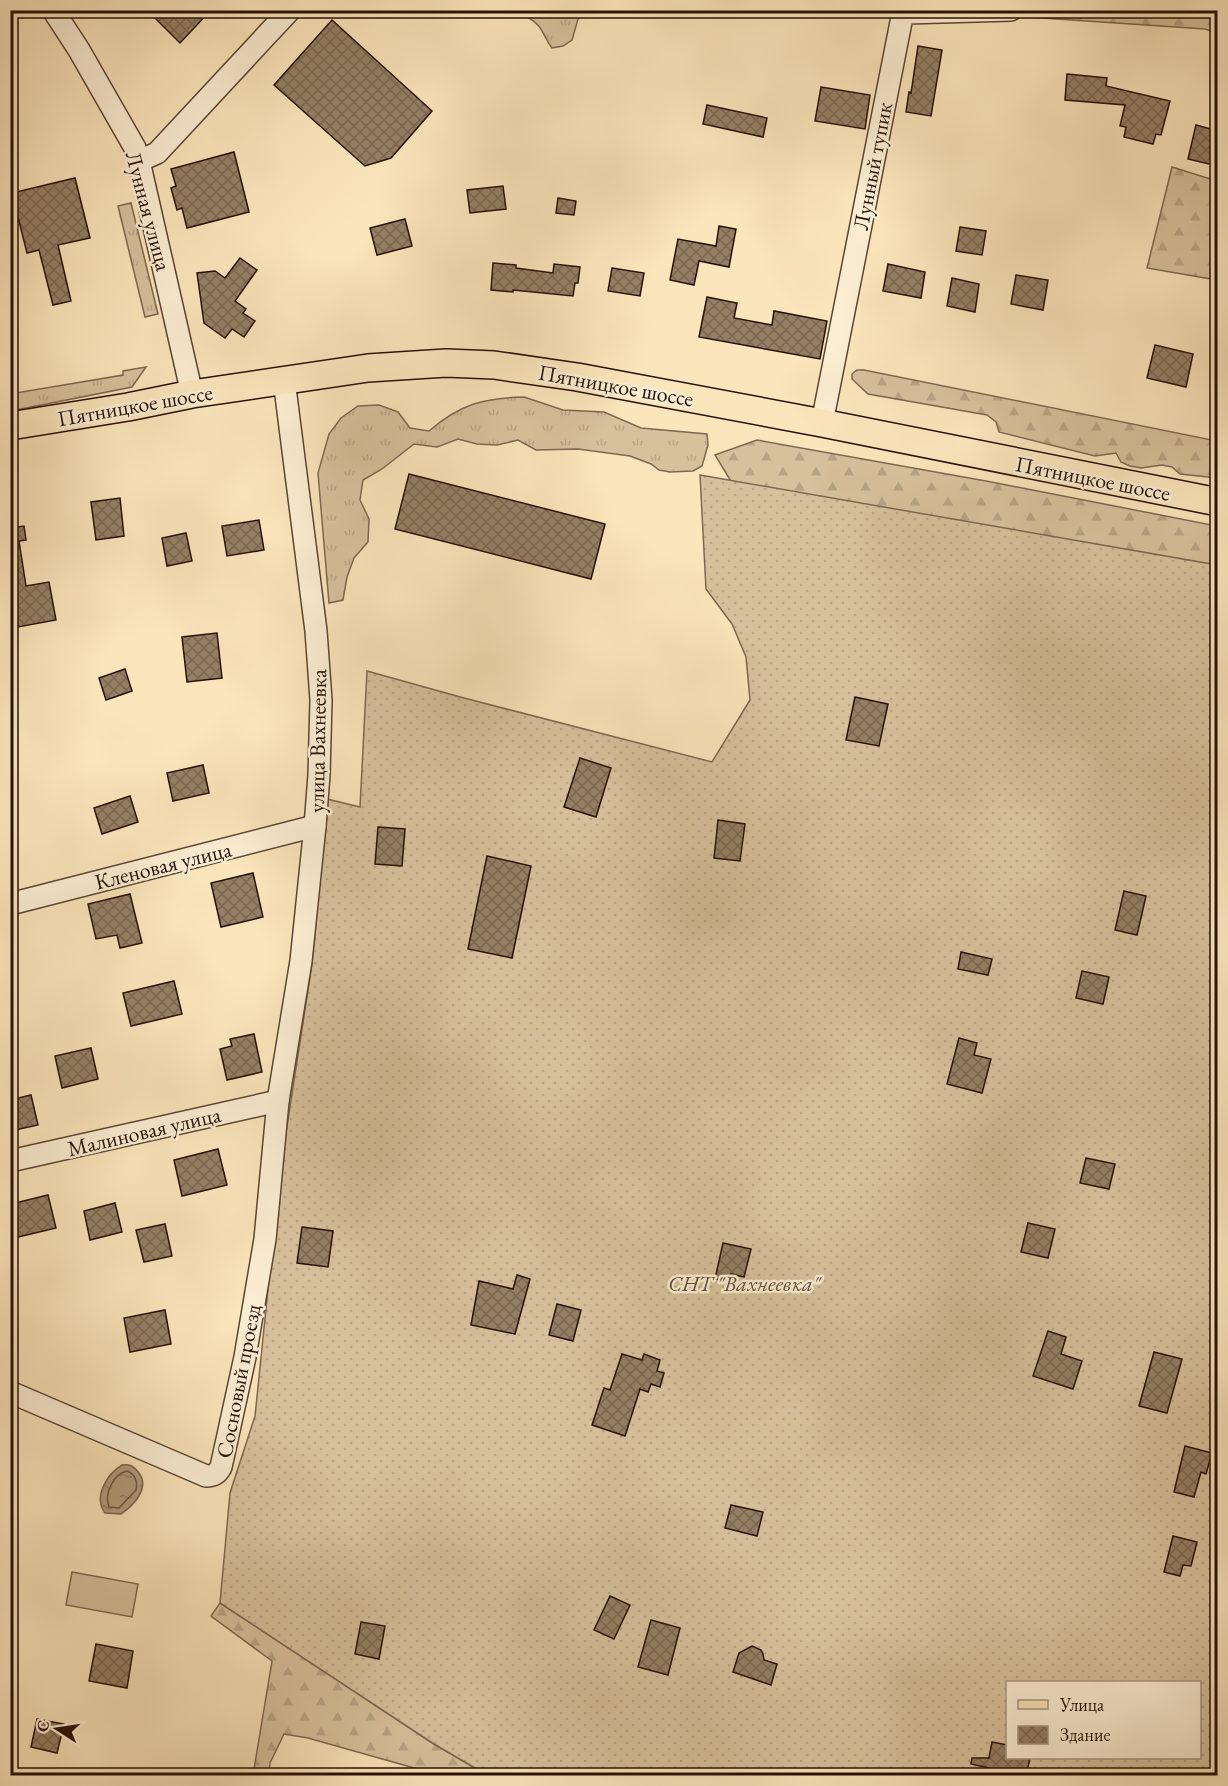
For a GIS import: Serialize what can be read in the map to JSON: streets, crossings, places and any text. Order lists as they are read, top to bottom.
{
  "streets": {
    "main road": ["Пятницкое шоссе"],
    "street": [
      "Лунный тупик",
      "Лунная улица",
      "улица Вахнеевка",
      "Кленовая улица",
      "Малиновая улица",
      "Сосновый проезд"
    ]
  },
  "crossings": [
    ["Лунный тупик", "Пятницкое шоссе"],
    ["Лунная улица", "Пятницкое шоссе"],
    ["Пятницкое шоссе", "улица Вахнеевка"],
    ["улица Вахнеевка", "Кленовая улица"],
    ["улица Вахнеевка", "Малиновая улица"],
    ["улица Вахнеевка", "Сосновый проезд"],
    ["Малиновая улица", "Сосновый проезд"]
  ],
  "parks": ["СНТ \"Вахнеевка\""],
  "legend": ["Улица", "Здание"],
  "north": "left"
}
